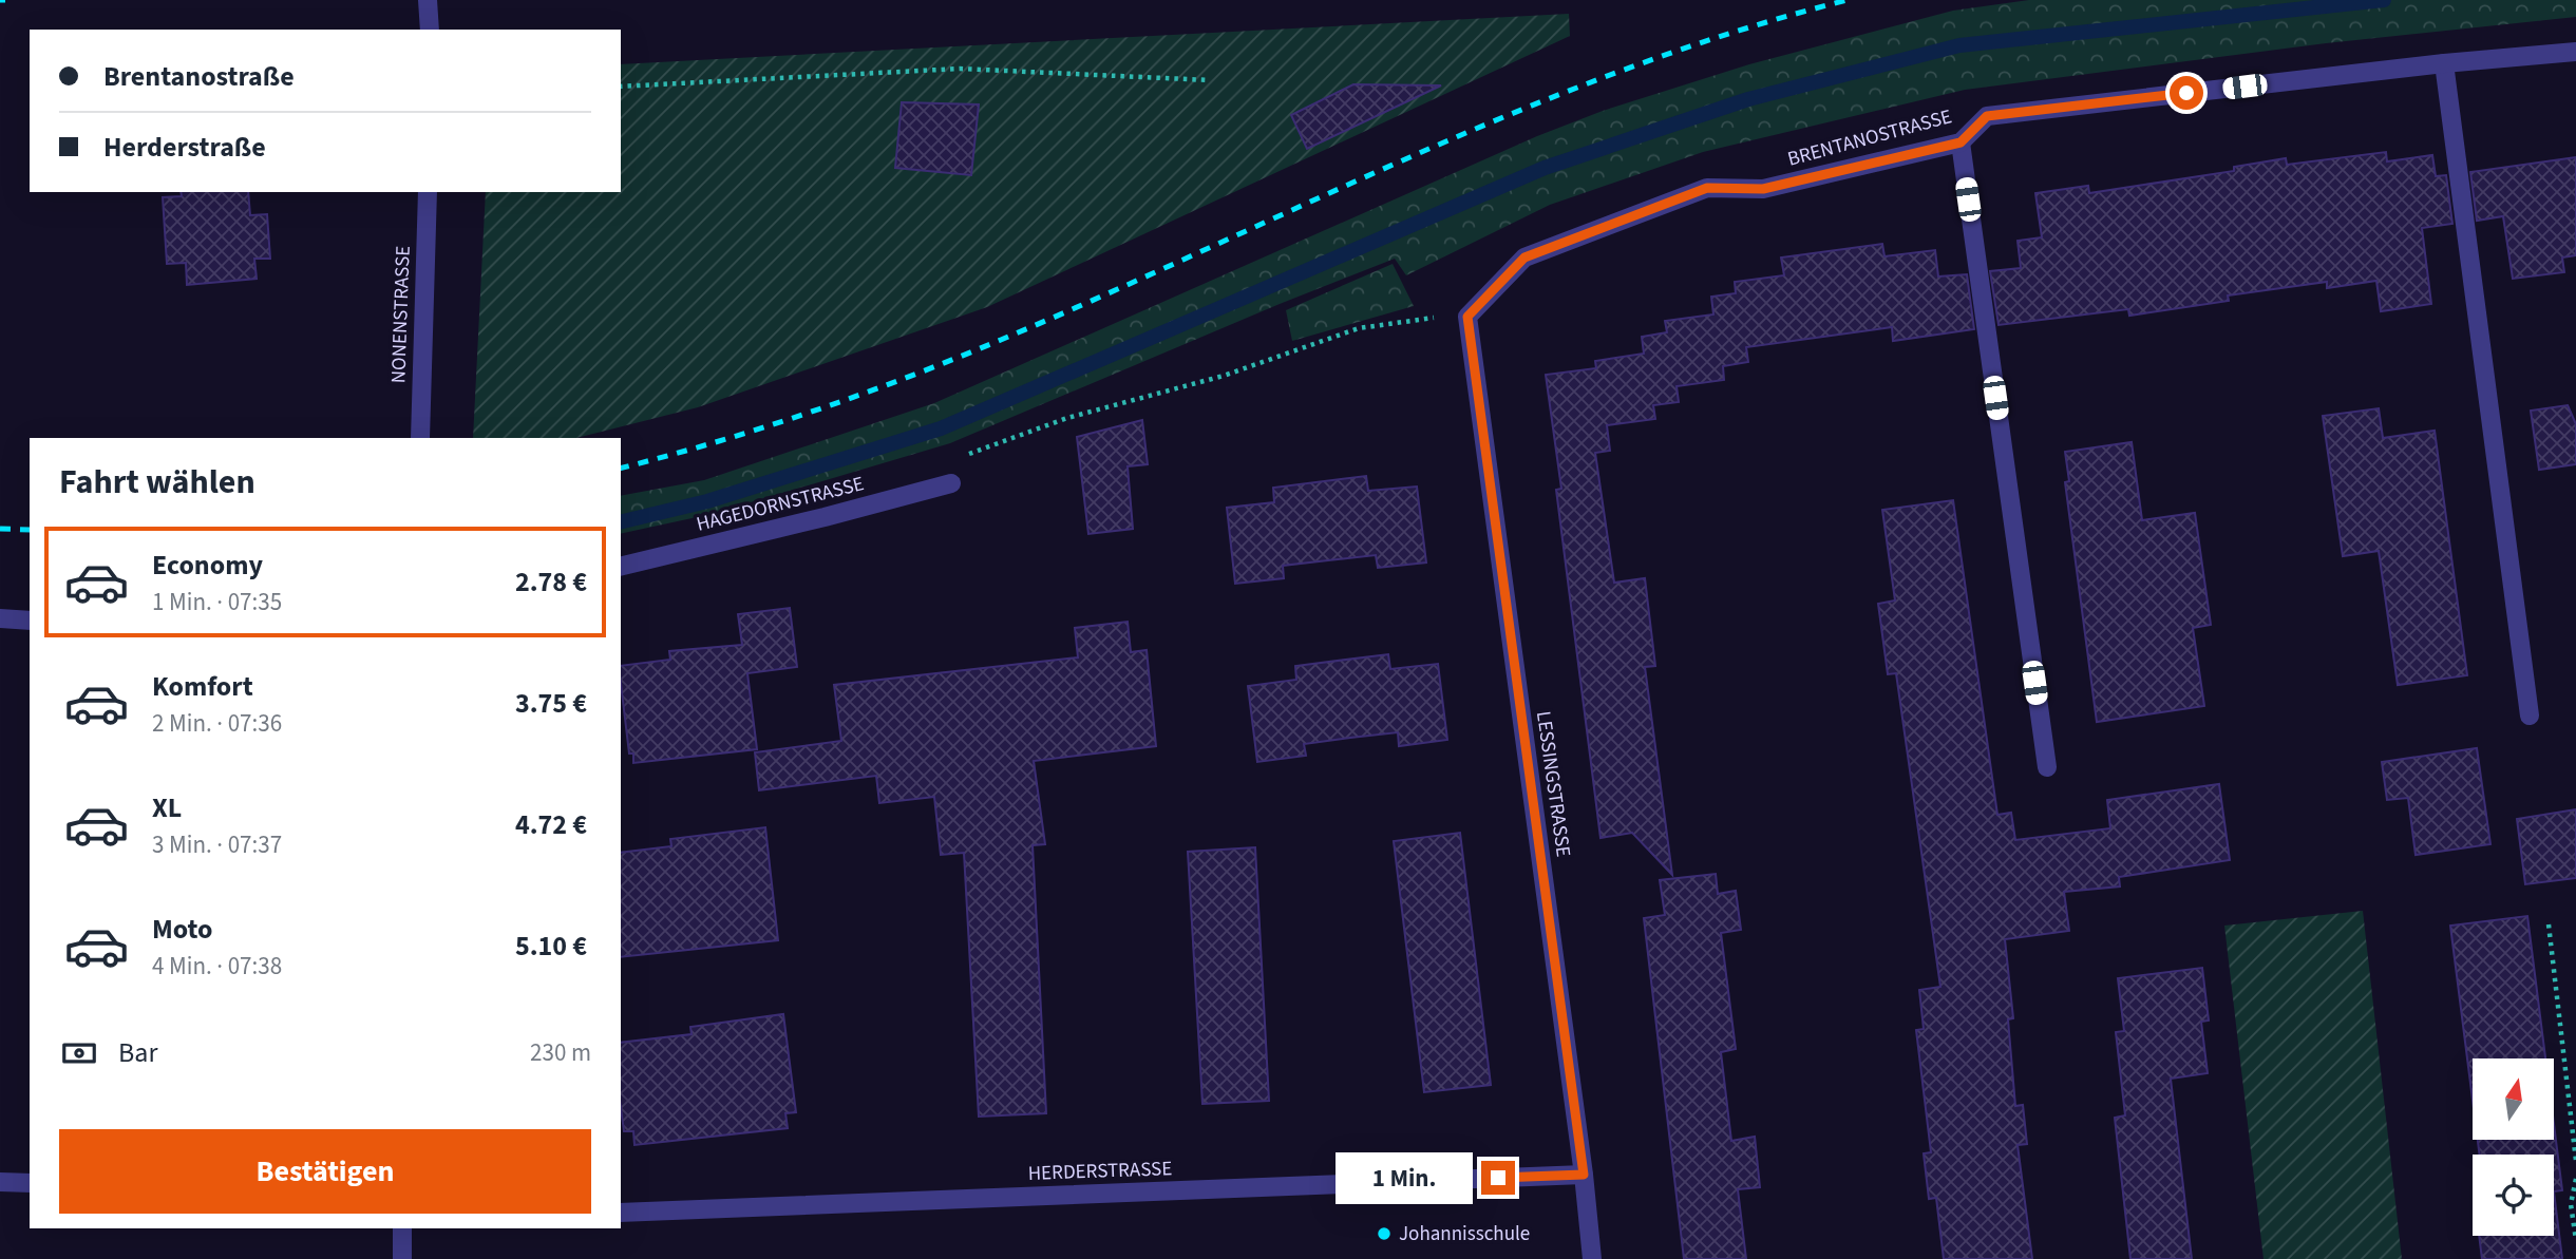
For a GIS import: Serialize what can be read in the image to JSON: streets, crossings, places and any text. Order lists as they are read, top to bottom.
{
  "streets": {
    "street": [
      "BRENTANOSTRASSE",
      "NONENSTRASSE",
      "HAGEDORNSTRASSE",
      "LESSINGSTRASSE",
      "HERDERSTRASSE"
    ]
  },
  "crossings": [
    ["BRENTANOSTRASSE", "LESSINGSTRASSE"],
    ["LESSINGSTRASSE", "HERDERSTRASSE"]
  ],
  "places": ["Johannisschule"],
  "north": "top",
  "page": {
    "banner": ["Brentanostraße", "Herderstraße"],
    "heading": "Fahrt wählen",
    "list": [
      {
        "name": "Economy",
        "note": "1 Min. · 07:35",
        "value": "2.78 €"
      },
      {
        "name": "Komfort",
        "note": "2 Min. · 07:36",
        "value": "3.75 €"
      },
      {
        "name": "XL",
        "note": "3 Min. · 07:37",
        "value": "4.72 €"
      },
      {
        "name": "Moto",
        "note": "4 Min. · 07:38",
        "value": "5.10 €"
      }
    ],
    "pay": ["Bar", "230 m"],
    "buttons": "Bestätigen",
    "bubble": "1 Min."
  }
}
